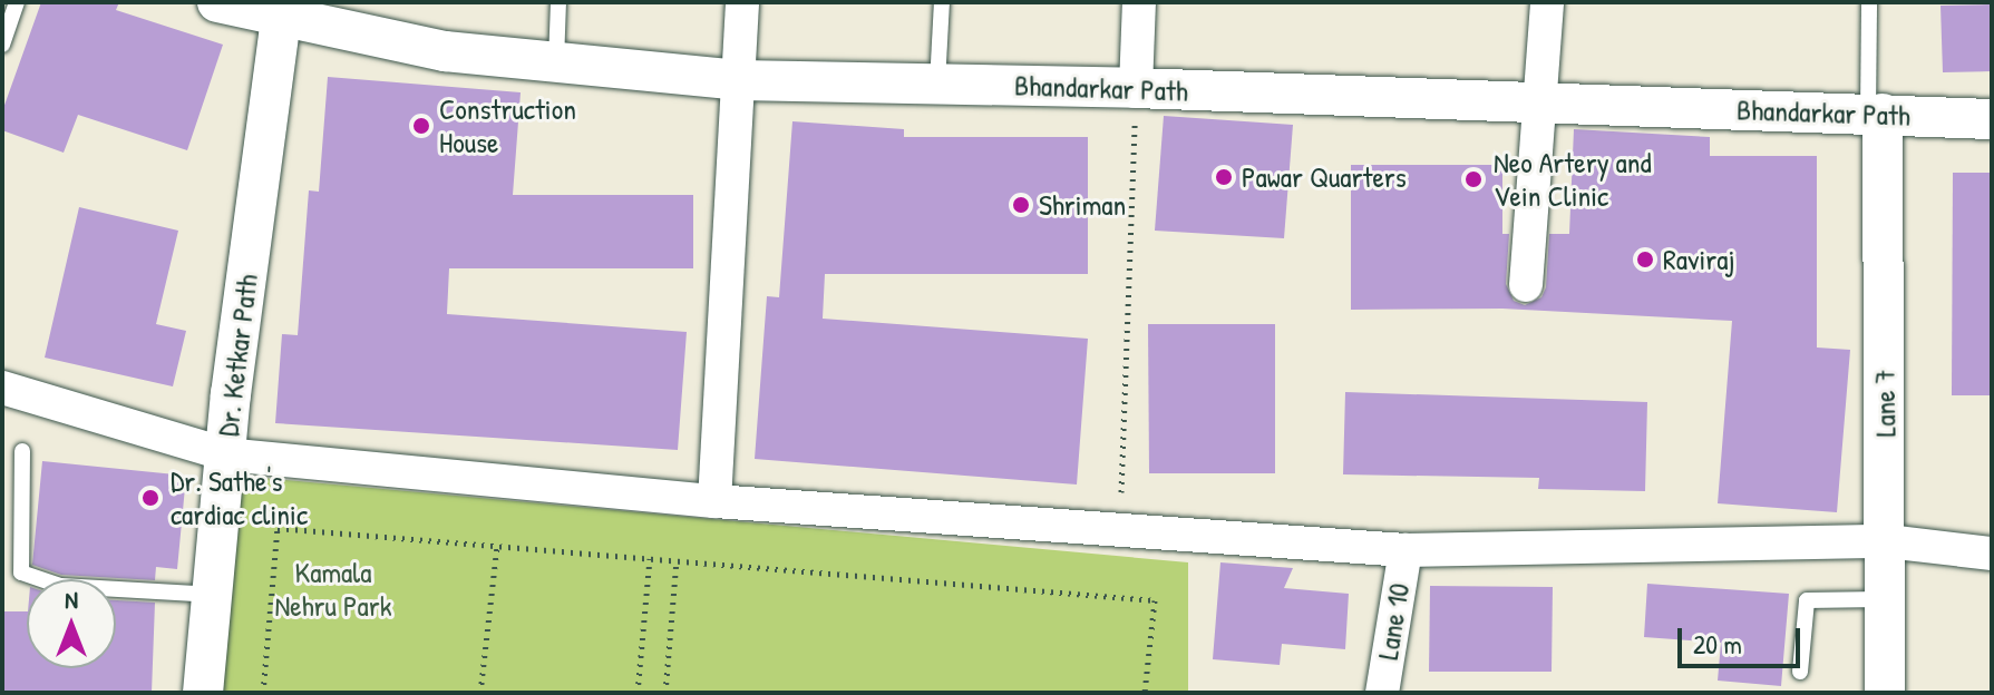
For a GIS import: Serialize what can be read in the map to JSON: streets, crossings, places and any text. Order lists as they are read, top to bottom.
{
  "streets": {
    "street": [
      "Bhandarkar Path",
      "Dr. Ketkar Path",
      "Lane 7",
      "Lane 10"
    ]
  },
  "crossings": [
    ["Bhandarkar Path", "Dr. Ketkar Path"],
    ["Bhandarkar Path", "Lane 7"]
  ],
  "parks": ["Kamala Nehru Park"],
  "places": [
    "Construction House",
    "Pawar Quarters",
    "Neo Artery and Vein Clinic",
    "Shriman",
    "Raviraj",
    "Dr. Sathe's cardiac clinic"
  ],
  "scale_bar": "20 m",
  "north": "top"
}
